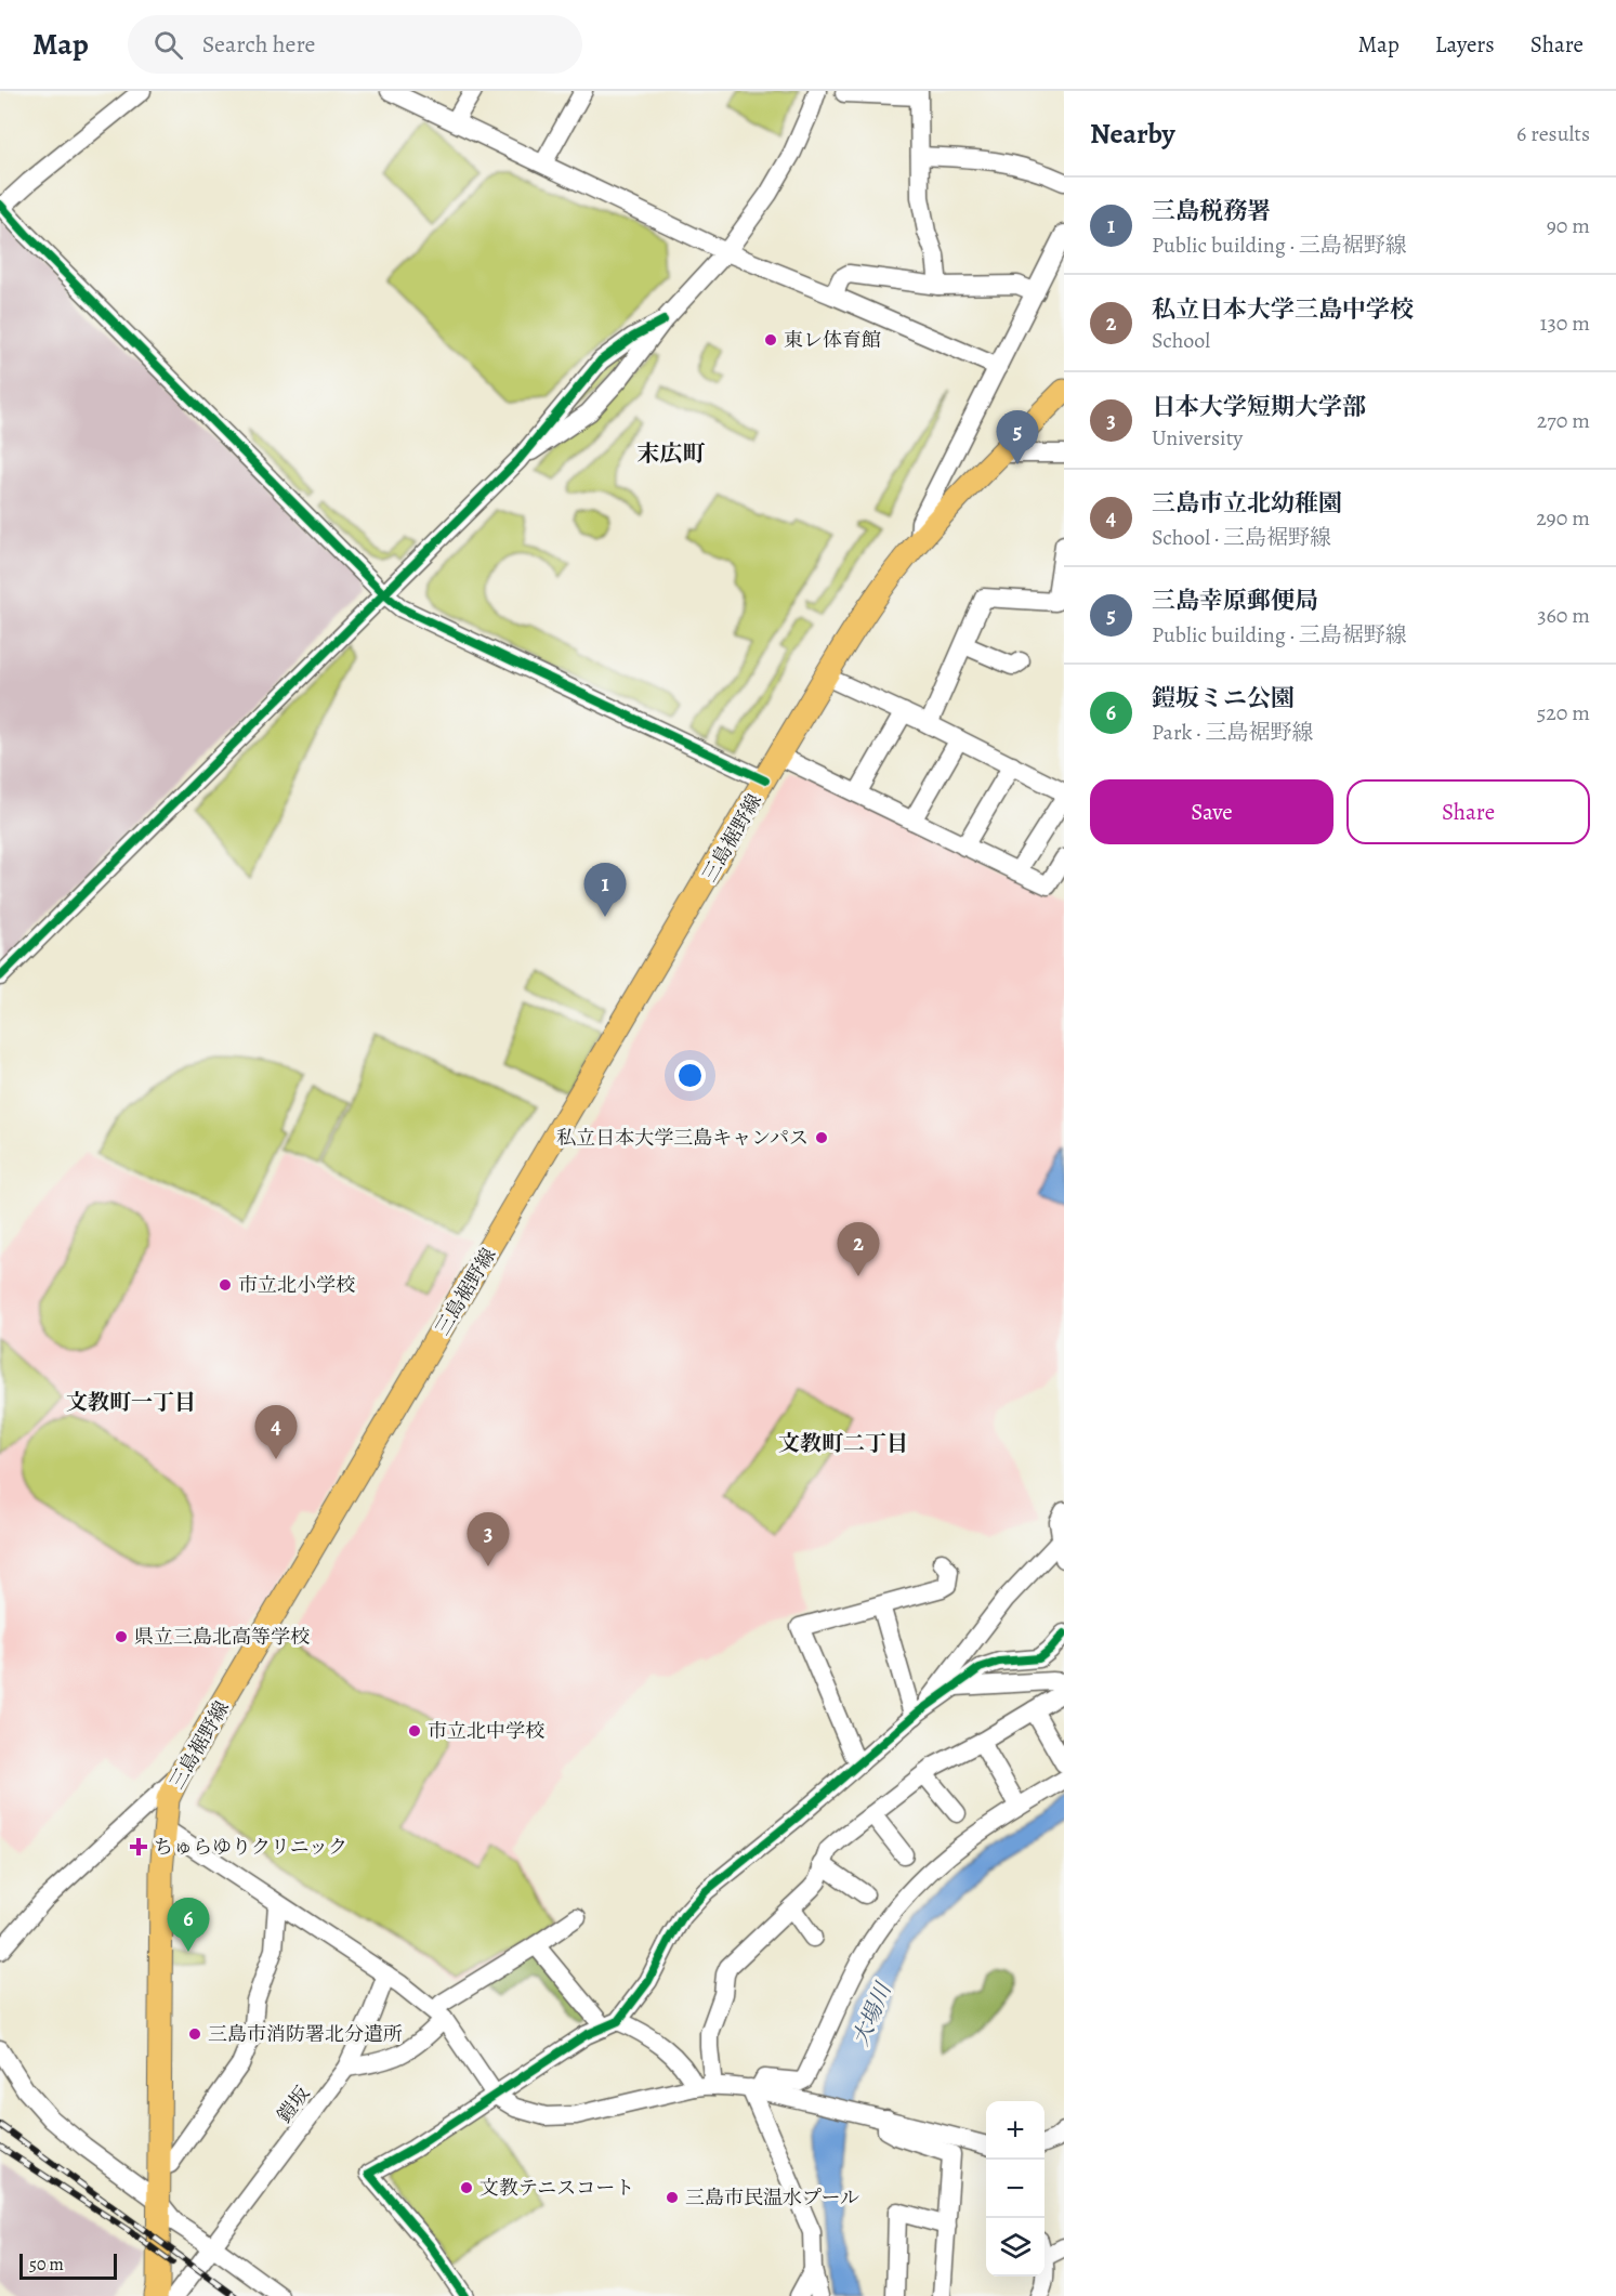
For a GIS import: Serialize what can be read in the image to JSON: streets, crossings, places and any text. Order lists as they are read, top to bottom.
{
  "streets": {
    "main road": ["三島裾野線"],
    "street": ["鎧坂"]
  },
  "districts": ["末広町", "文教町一丁目", "文教町二丁目"],
  "water": ["大場川"],
  "places": {
    "other": [
      "東レ体育館",
      "私立日本大学三島キャンパス",
      "市立北小学校",
      "県立三島北高等学校",
      "市立北中学校",
      "三島市消防署北分遣所",
      "文教テニスコート",
      "三島市民温水プール"
    ],
    "health": ["ちゅらゆりクリニック"]
  },
  "scale_bar": "50 m",
  "page": {
    "header": "Map",
    "search": "Search here",
    "nav": ["Map", "Layers", "Share"],
    "heading": ["Nearby", "6 results"],
    "list": [
      {
        "mark": "1",
        "name": "三島税務署",
        "note": "Public building · 三島裾野線",
        "value": "90 m"
      },
      {
        "mark": "2",
        "name": "私立日本大学三島中学校",
        "note": "School",
        "value": "130 m"
      },
      {
        "mark": "3",
        "name": "日本大学短期大学部",
        "note": "University",
        "value": "270 m"
      },
      {
        "mark": "4",
        "name": "三島市立北幼稚園",
        "note": "School · 三島裾野線",
        "value": "290 m"
      },
      {
        "mark": "5",
        "name": "三島幸原郵便局",
        "note": "Public building · 三島裾野線",
        "value": "360 m"
      },
      {
        "mark": "6",
        "name": "鎧坂ミニ公園",
        "note": "Park · 三島裾野線",
        "value": "520 m"
      }
    ],
    "pins": [
      "5",
      "1",
      "2",
      "4",
      "3",
      "6"
    ],
    "buttons": ["Save", "Share"],
    "map_buttons": ["+", "−"],
    "scale": "50 m"
  }
}
